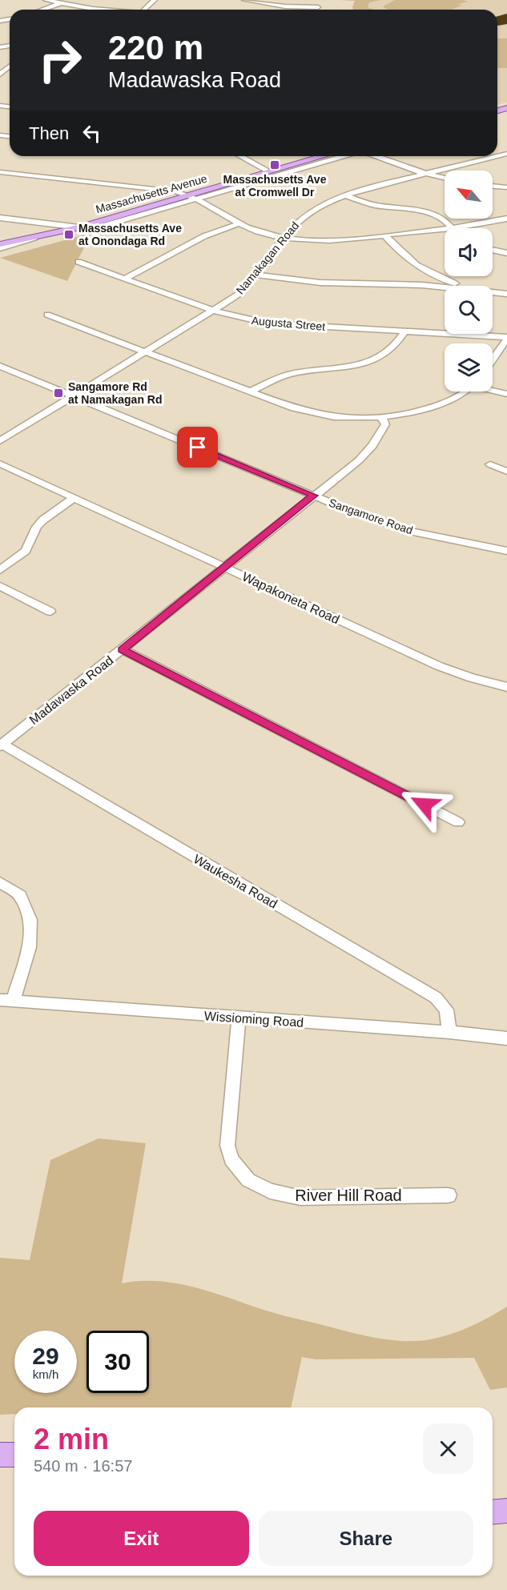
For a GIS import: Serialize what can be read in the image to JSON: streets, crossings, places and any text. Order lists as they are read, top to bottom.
{
  "streets": {
    "main road": ["Massachusetts Avenue"],
    "street": [
      "Namakagan Road",
      "Augusta Street",
      "Sangamore Road",
      "Wapakoneta Road",
      "Madawaska Road",
      "Waukesha Road",
      "Wissioming Road",
      "River Hill Road"
    ]
  },
  "crossings": [
    ["Namakagan Road", "Augusta Street"],
    ["Namakagan Road", "Sangamore Road"],
    ["Sangamore Road", "Madawaska Road"],
    ["Wapakoneta Road", "Madawaska Road"],
    ["Madawaska Road", "Waukesha Road"],
    ["Waukesha Road", "Wissioming Road"],
    ["Wissioming Road", "River Hill Road"]
  ],
  "places": {
    "transit": ["Massachusetts Ave at Cromwell Dr", "Massachusetts Ave at Onondaga Rd", "Sangamore Rd at Namakagan Rd"]
  },
  "north": "top left",
  "page": {
    "turn": ["220 m", "Madawaska Road"],
    "then": "Then",
    "speed": "29 km/h",
    "limit": "30",
    "heading": ["2 min", "540 m · 16:57"],
    "buttons": ["Exit", "Share"]
  }
}
